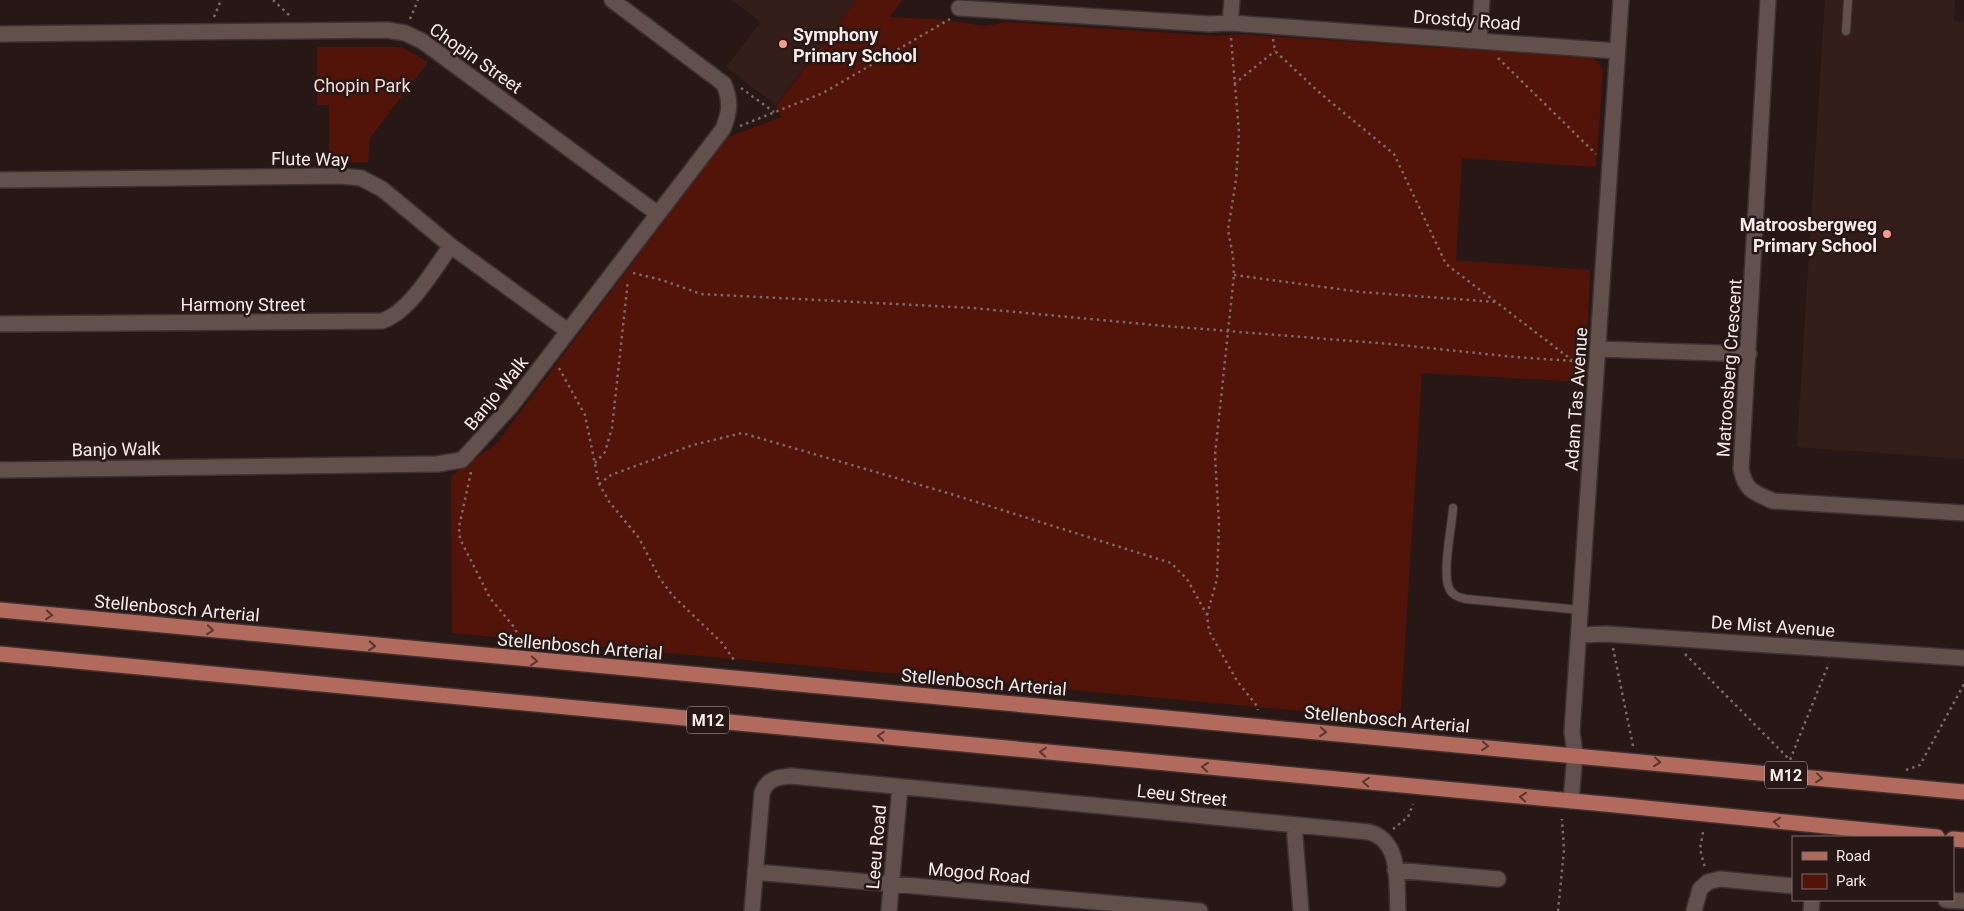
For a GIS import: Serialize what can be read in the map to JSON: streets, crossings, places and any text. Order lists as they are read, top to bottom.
{
  "streets": {
    "main road": ["Stellenbosch Arterial", "M12"],
    "street": [
      "Drostdy Road",
      "Chopin Street",
      "Flute Way",
      "Harmony Street",
      "Matroosberg Crescent",
      "Banjo Walk",
      "Adam Tas Avenue",
      "De Mist Avenue",
      "Leeu Street",
      "Leeu Road",
      "Mogod Road"
    ]
  },
  "crossings": [
    ["Drostdy Road", "Adam Tas Avenue"],
    ["Chopin Street", "Banjo Walk"],
    ["Flute Way", "Harmony Street"],
    ["Flute Way", "Banjo Walk"],
    ["Adam Tas Avenue", "Stellenbosch Arterial"],
    ["Adam Tas Avenue", "De Mist Avenue"],
    ["Adam Tas Avenue", "M12"],
    ["Leeu Street", "Leeu Road"],
    ["Leeu Street", "Mogod Road"],
    ["Leeu Road", "Mogod Road"]
  ],
  "parks": ["Chopin Park"],
  "places": ["Symphony Primary School", "Matroosbergweg Primary School"],
  "legend": ["Road", "Park"]
}
